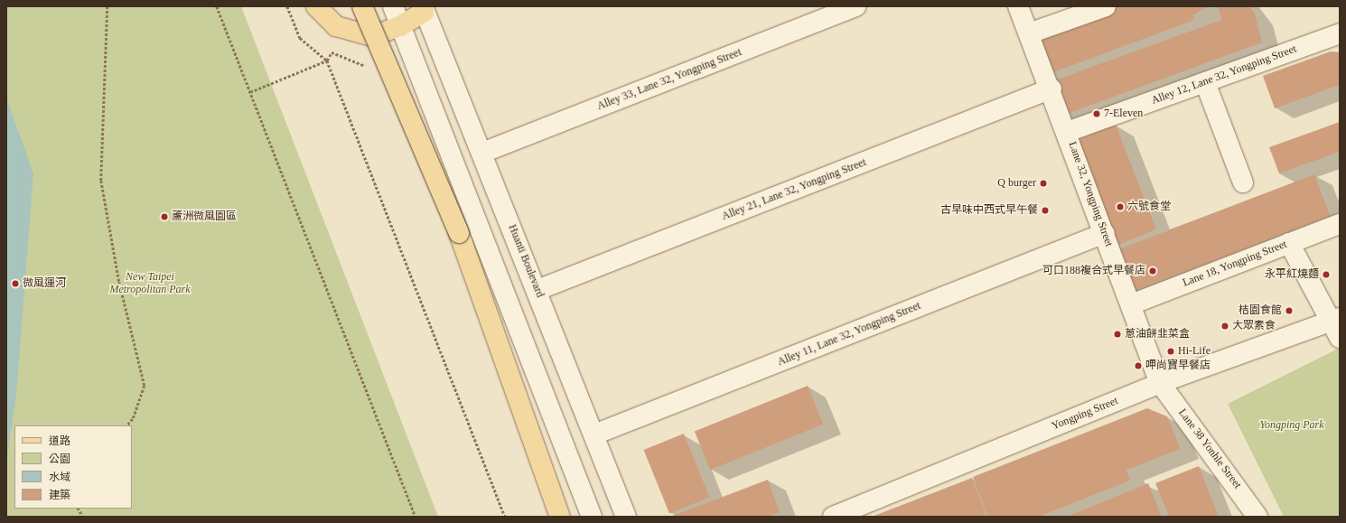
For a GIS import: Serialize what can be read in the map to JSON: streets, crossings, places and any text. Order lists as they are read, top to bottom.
{
  "streets": {
    "street": [
      "Alley 12, Lane 32, Yongping Street",
      "Alley 33, Lane 32, Yongping Street",
      "Alley 21, Lane 32, Yongping Street",
      "Lane 32, Yongping Street",
      "Huanti Boulevard",
      "Lane 18, Yongping Street",
      "Alley 11, Lane 32, Yongping Street",
      "Yongping Street",
      "Lane 38 Yonhle Street"
    ]
  },
  "crossings": [
    ["Alley 12, Lane 32, Yongping Street", "Lane 32, Yongping Street"],
    ["Alley 33, Lane 32, Yongping Street", "Huanti Boulevard"],
    ["Alley 21, Lane 32, Yongping Street", "Lane 32, Yongping Street"],
    ["Alley 21, Lane 32, Yongping Street", "Huanti Boulevard"],
    ["Lane 32, Yongping Street", "Lane 18, Yongping Street"],
    ["Lane 32, Yongping Street", "Alley 11, Lane 32, Yongping Street"],
    ["Lane 32, Yongping Street", "Yongping Street"],
    ["Lane 32, Yongping Street", "Lane 38 Yonhle Street"],
    ["Huanti Boulevard", "Alley 11, Lane 32, Yongping Street"],
    ["Yongping Street", "Lane 38 Yonhle Street"]
  ],
  "parks": ["New Taipei Metropolitan Park", "Yongping Park"],
  "places": [
    "7-Eleven",
    "Q burger",
    "六號食堂",
    "古早味中西式早午餐",
    "蘆洲微風園區",
    "可口188複合式早餐店",
    "永平紅燒麵",
    "微風運河",
    "桔園食館",
    "大眾素食",
    "蔥油餅韭菜盒",
    "Hi-Life",
    "呷尚寶早餐店"
  ],
  "legend": [
    "道路",
    "公園",
    "水域",
    "建築"
  ]
}
